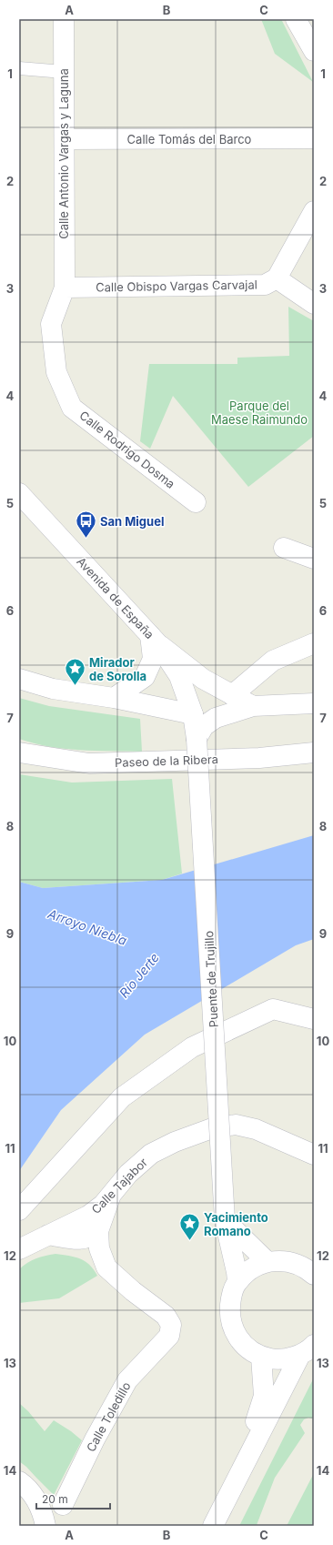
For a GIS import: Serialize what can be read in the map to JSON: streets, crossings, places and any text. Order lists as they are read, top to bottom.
{
  "streets": {
    "street": [
      "Calle Tomás del Barco",
      "Calle Antonio Vargas y Laguna",
      "Calle Obispo Vargas Carvajal",
      "Calle Rodrigo Dosma",
      "Avenida de España",
      "Paseo de la Ribera",
      "Puente de Trujillo",
      "Calle Tajabor",
      "Calle Toledillo"
    ]
  },
  "crossings": [
    ["Calle Tomás del Barco", "Calle Antonio Vargas y Laguna"],
    ["Calle Antonio Vargas y Laguna", "Calle Obispo Vargas Carvajal"],
    ["Calle Antonio Vargas y Laguna", "Calle Rodrigo Dosma"],
    ["Calle Obispo Vargas Carvajal", "Calle Rodrigo Dosma"],
    ["Avenida de España", "Puente de Trujillo"],
    ["Calle Tajabor", "Calle Toledillo"]
  ],
  "water": ["Arroyo Niebla", "Río Jerte"],
  "parks": ["Parque del Maese Raimundo"],
  "places": {
    "bus stop": ["San Miguel"],
    "place": ["Mirador de Sorolla", "Yacimiento Romano"]
  },
  "scale_bar": "20 m",
  "grid": {
    "columns": ["A", "B", "C"],
    "rows": [
      "1",
      "2",
      "3",
      "4",
      "5",
      "6",
      "7",
      "8",
      "9",
      "10",
      "11",
      "12",
      "13",
      "14"
    ]
  }
}
